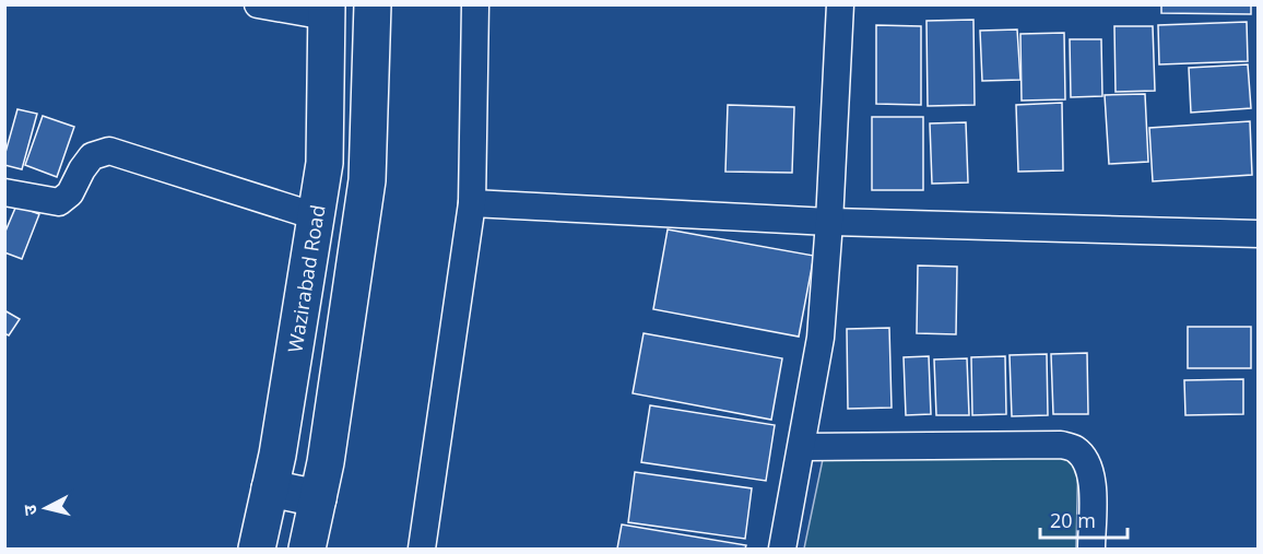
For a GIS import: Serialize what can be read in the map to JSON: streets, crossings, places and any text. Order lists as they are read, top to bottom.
{
  "streets": {
    "main road": ["Wazirabad Road"]
  },
  "scale_bar": "20 m",
  "north": "left"
}
